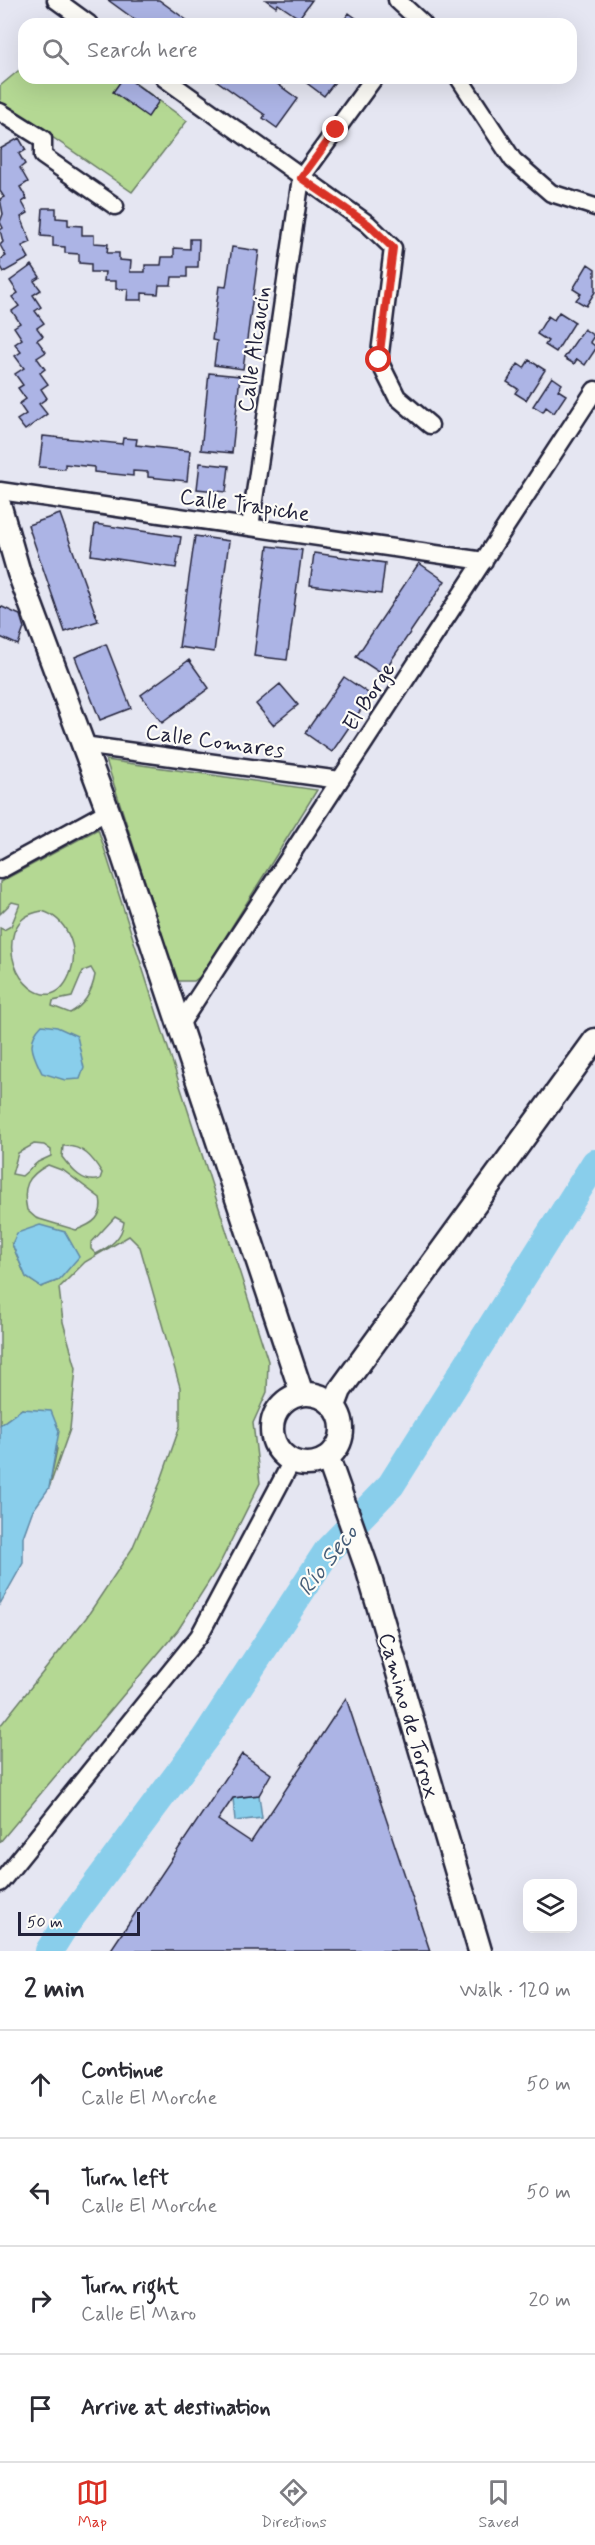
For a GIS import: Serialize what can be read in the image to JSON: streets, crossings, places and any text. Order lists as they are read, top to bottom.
{
  "streets": {
    "street": [
      "Calle Alcaucin",
      "Calle Trapiche",
      "El Borge",
      "Calle Comares",
      "Camino de Torrox"
    ]
  },
  "crossings": [
    ["Calle Alcaucin", "Calle Trapiche"],
    ["Calle Trapiche", "El Borge"],
    ["El Borge", "Calle Comares"]
  ],
  "water": ["Río Seco"],
  "scale_bar": "50 m",
  "page": {
    "search": "Search here",
    "scale": "50 m",
    "heading": ["2 min", "Walk · 120 m"],
    "list": [
      ["Continue", "Calle El Morche", "50 m"],
      ["Turn left", "Calle El Morche", "50 m"],
      ["Turn right", "Calle El Maro", "20 m"],
      "Arrive at destination"
    ],
    "nav": ["Map", "Directions", "Saved"]
  }
}
